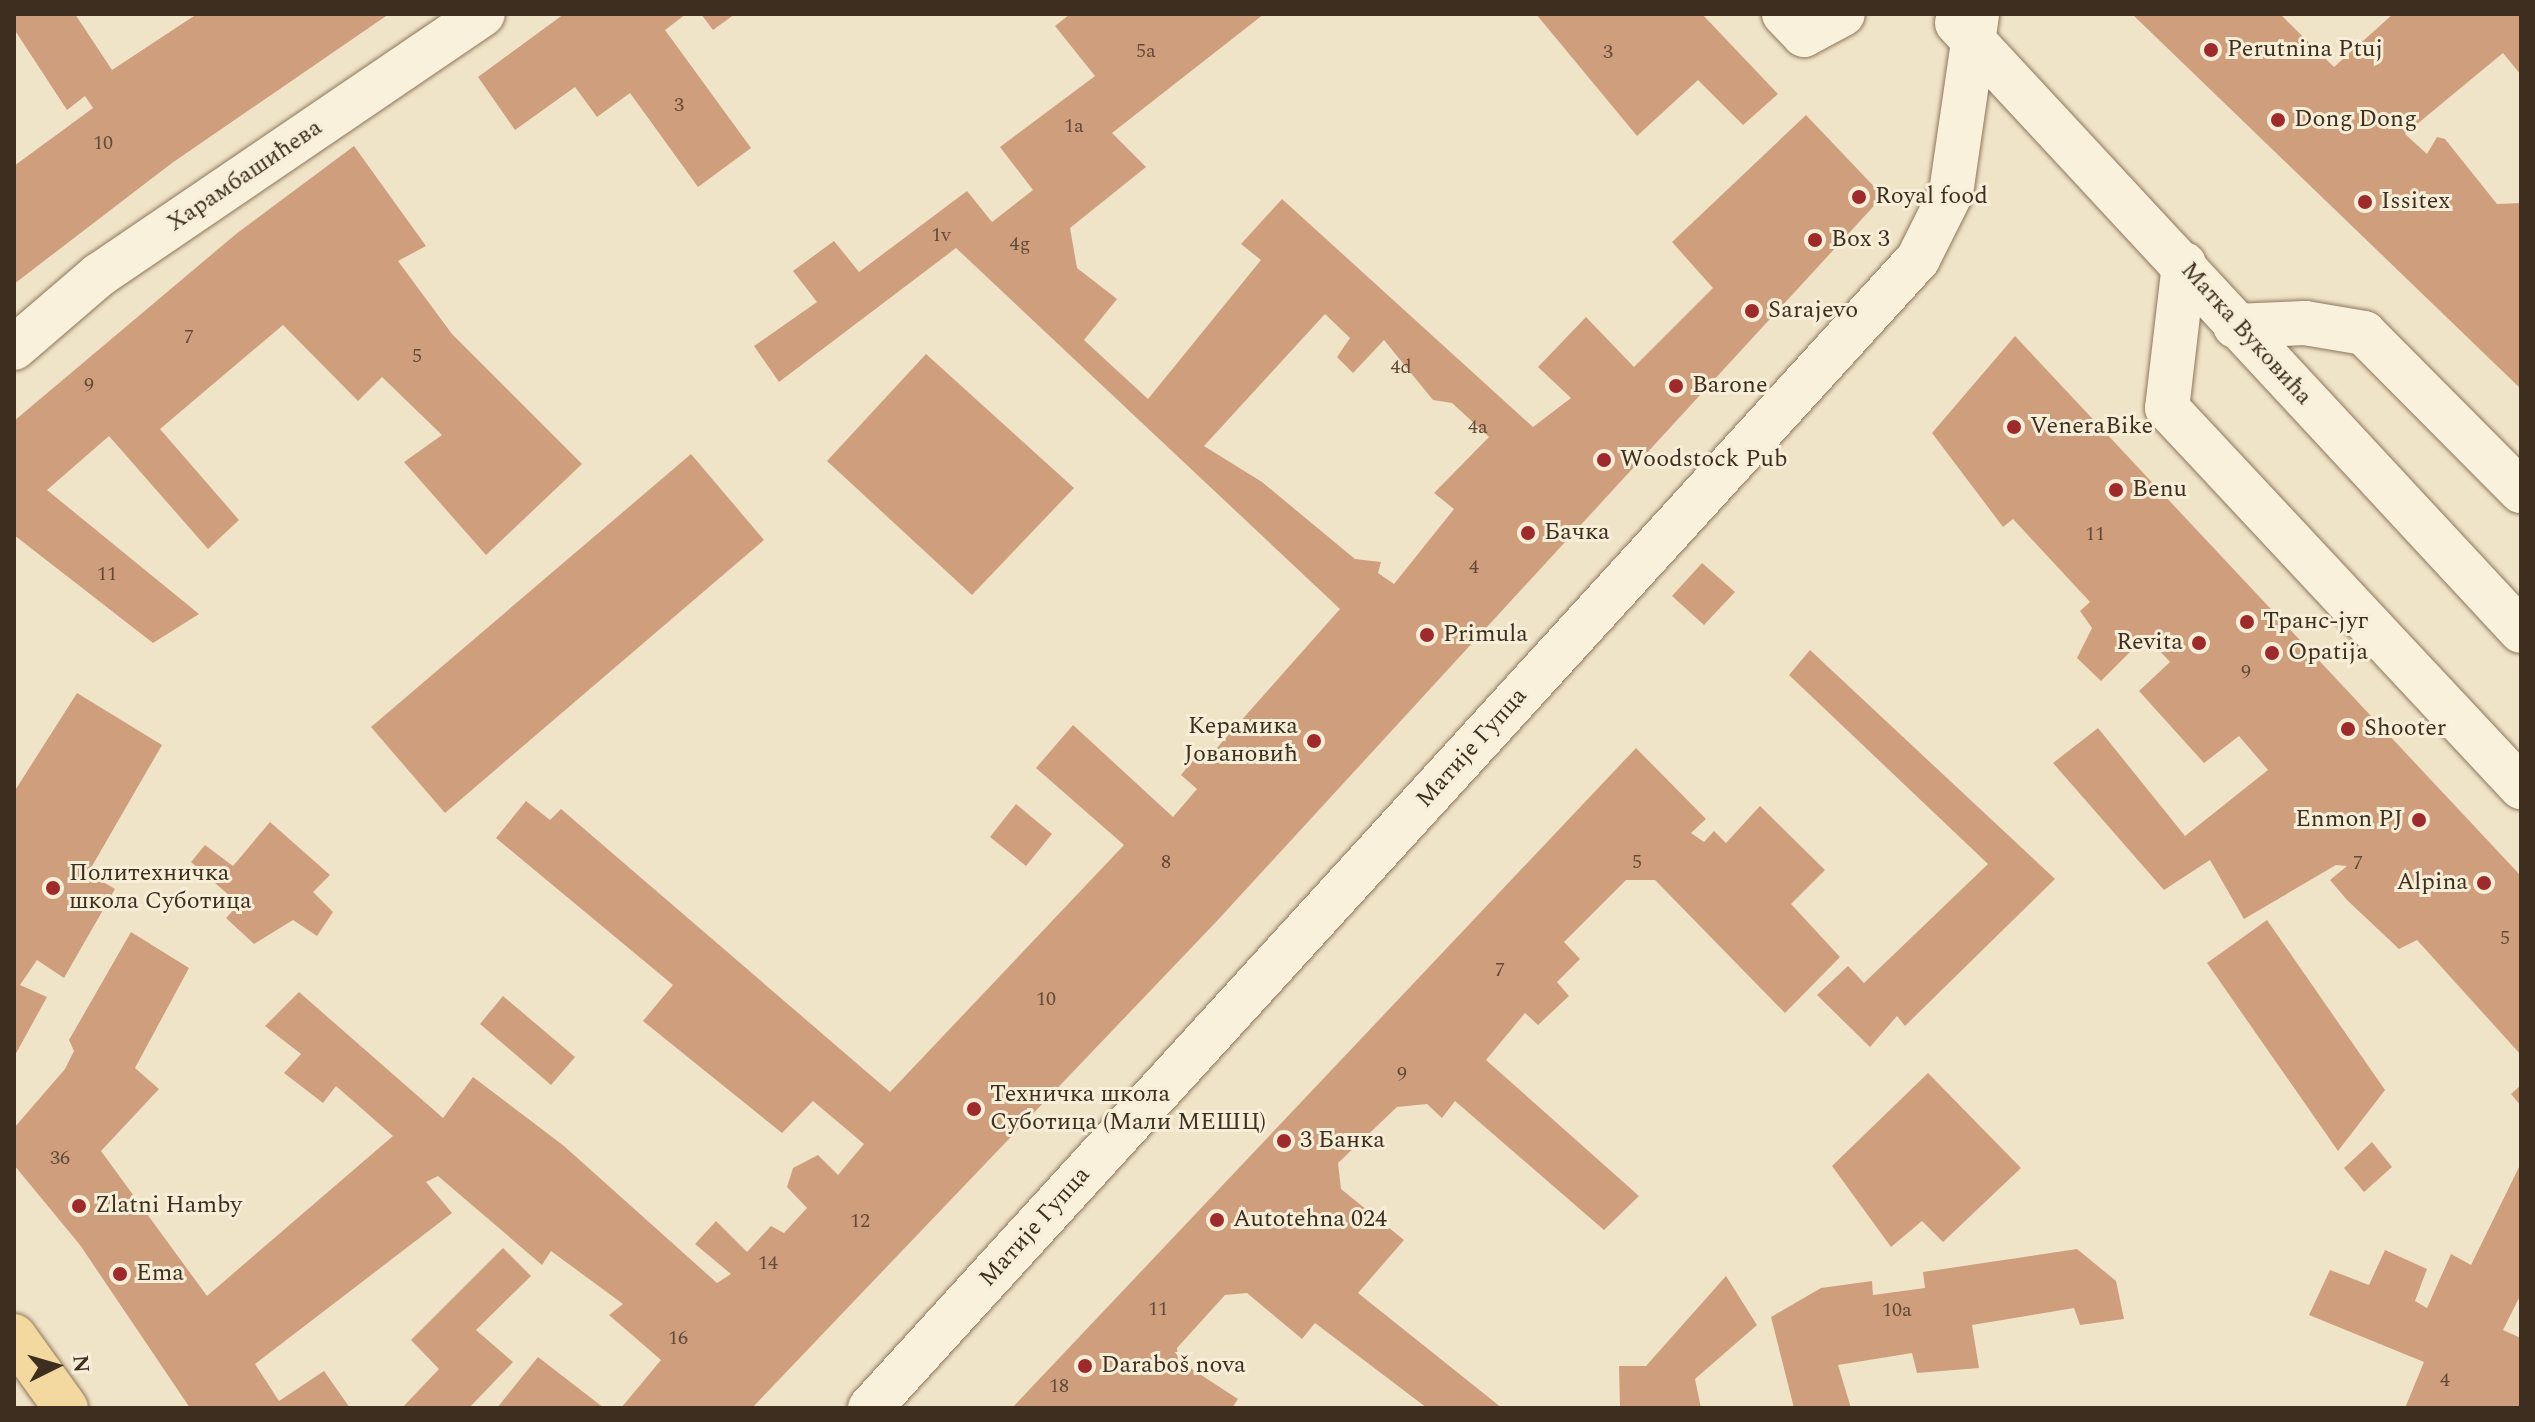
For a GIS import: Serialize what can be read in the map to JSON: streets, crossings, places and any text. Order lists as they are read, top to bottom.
{
  "streets": {
    "street": ["Харамбашићева", "Матка Вуковића", "Матије Гупца"]
  },
  "crossings": [
    ["Матка Вуковића", "Матије Гупца"]
  ],
  "places": [
    "Perutnina Ptuj",
    "Dong Dong",
    "Royal food",
    "Issitex",
    "Box 3",
    "Sarajevo",
    "Barone",
    "VeneraBike",
    "Woodstock Pub",
    "Benu",
    "Бачка",
    "Транс-југ",
    "Primula",
    "Revita",
    "Opatija",
    "Shooter",
    "Керамика Јовановић",
    "Enmon PJ",
    "Alpina",
    "Политехничка школа Суботица",
    "Техничка школа Суботица (Мали МЕШЦ)",
    "3 Банка",
    "Zlatni Hamby",
    "Autotehna 024",
    "Ema",
    "Daraboš nova"
  ],
  "house_numbers": [
    "5a",
    "3",
    "3",
    "1a",
    "10",
    "1v",
    "4g",
    "7",
    "5",
    "4d",
    "9",
    "4a",
    "11",
    "4",
    "11",
    "9",
    "8",
    "5",
    "7",
    "5",
    "7",
    "10",
    "9",
    "36",
    "12",
    "14",
    "11",
    "10a",
    "16",
    "4",
    "18"
  ],
  "north": "right"
}
